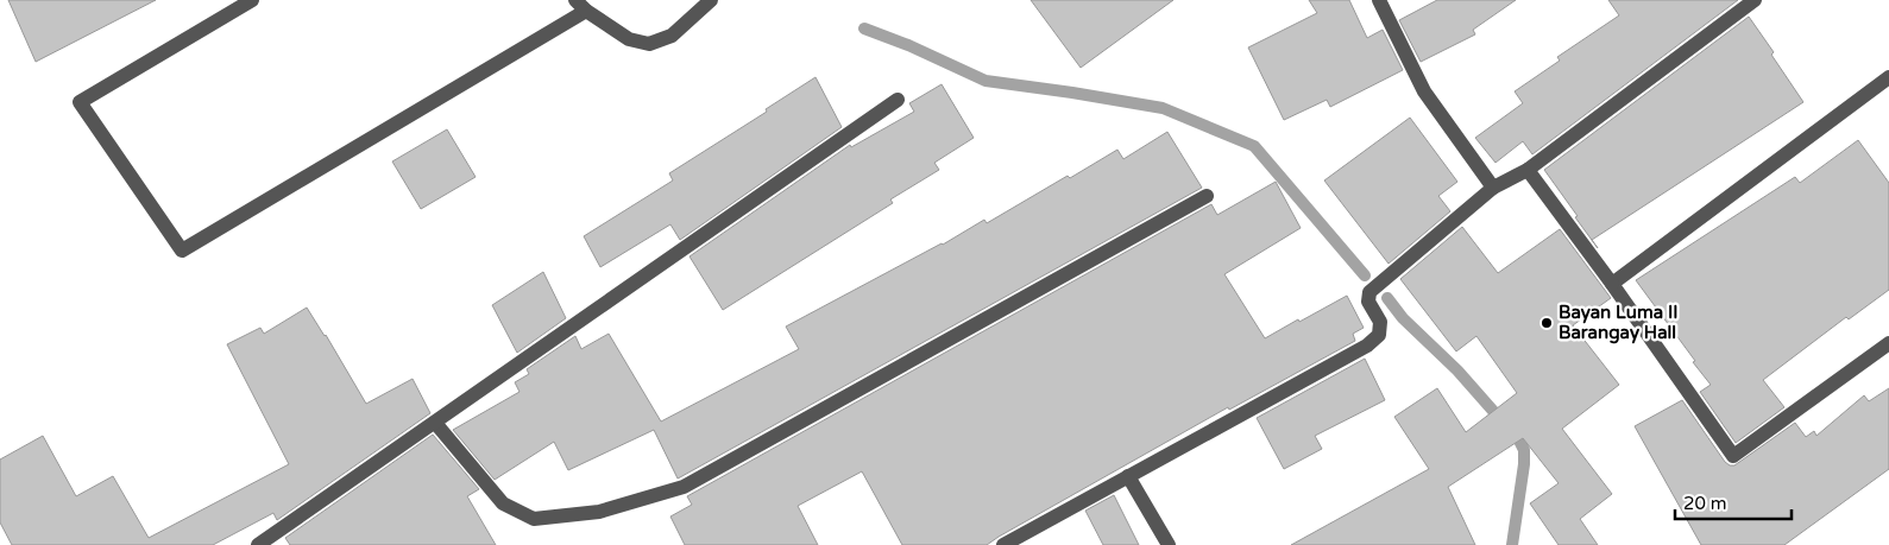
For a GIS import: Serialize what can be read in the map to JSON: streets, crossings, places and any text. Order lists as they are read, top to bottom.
{
  "places": ["Bayan Luma II Barangay Hall"],
  "scale_bar": "20 m"
}
